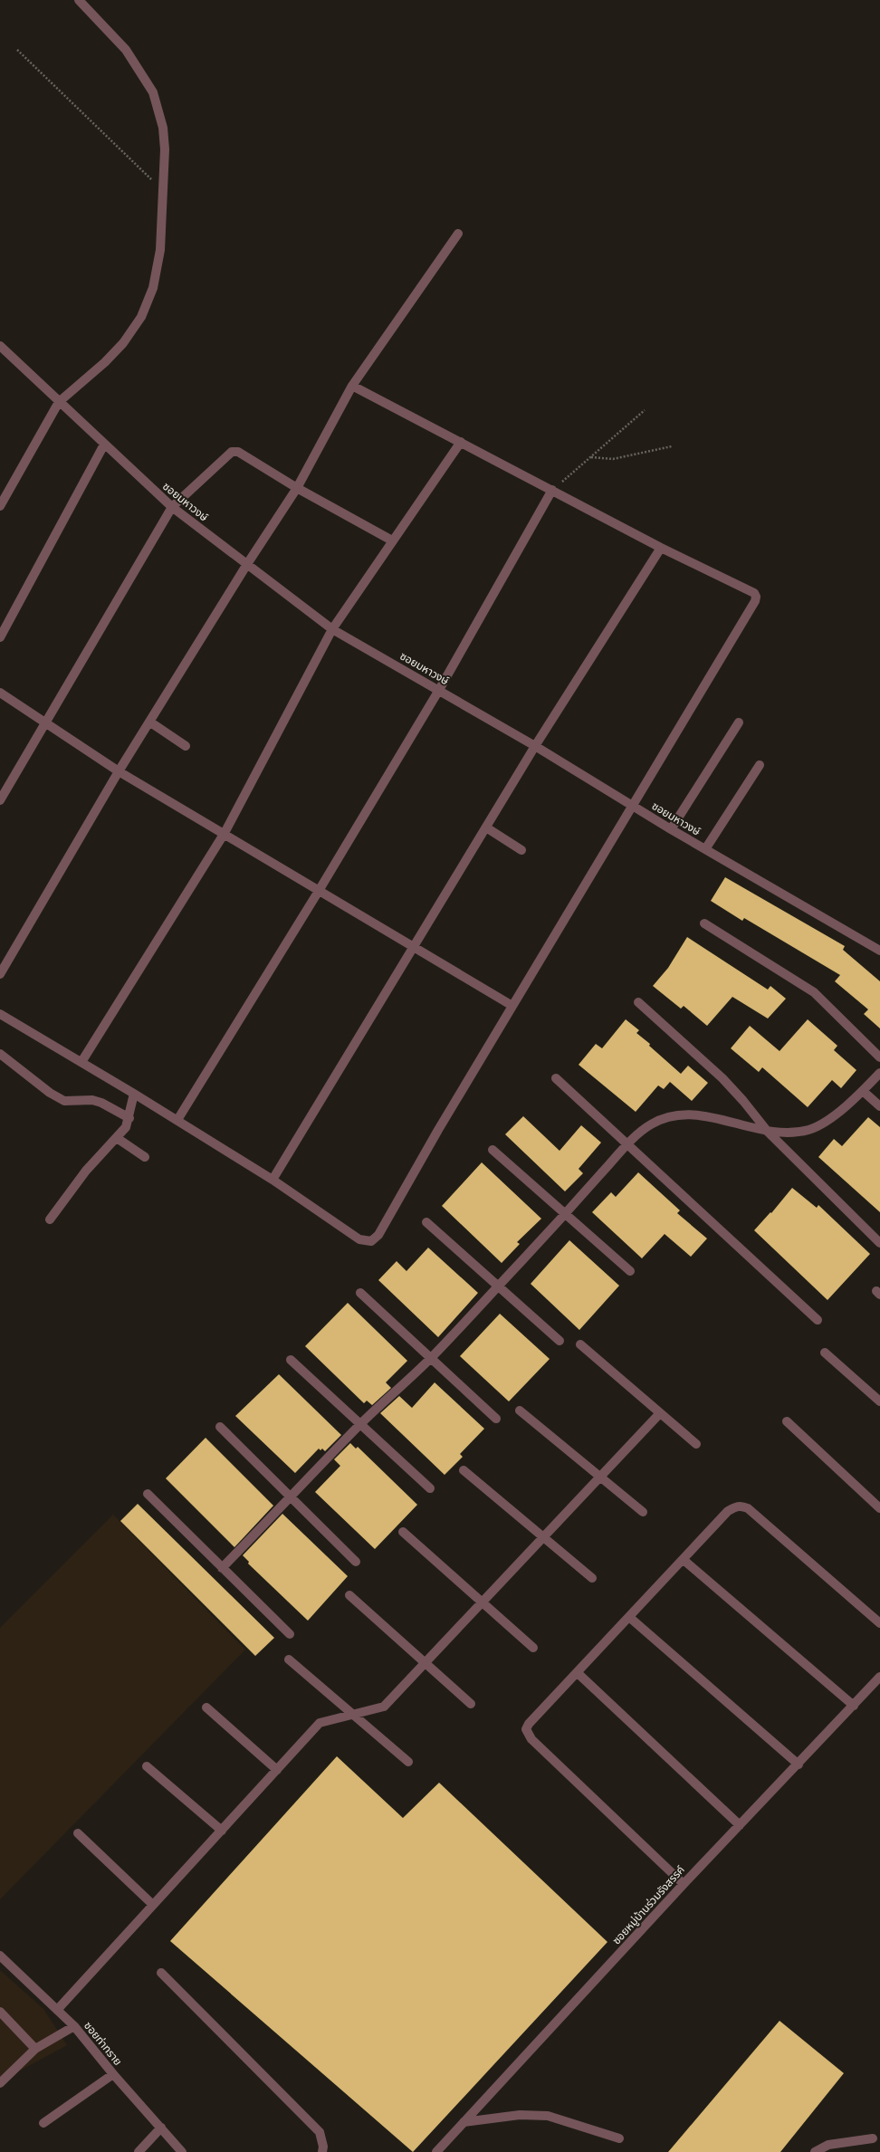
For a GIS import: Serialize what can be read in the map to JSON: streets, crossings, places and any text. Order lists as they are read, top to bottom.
{
  "streets": {
    "street": ["ซอยมหาวงษ์", "ซอยหมู่บ้านร่วมรังสรรค์", "ซอยท่าทราย"]
  }
}
